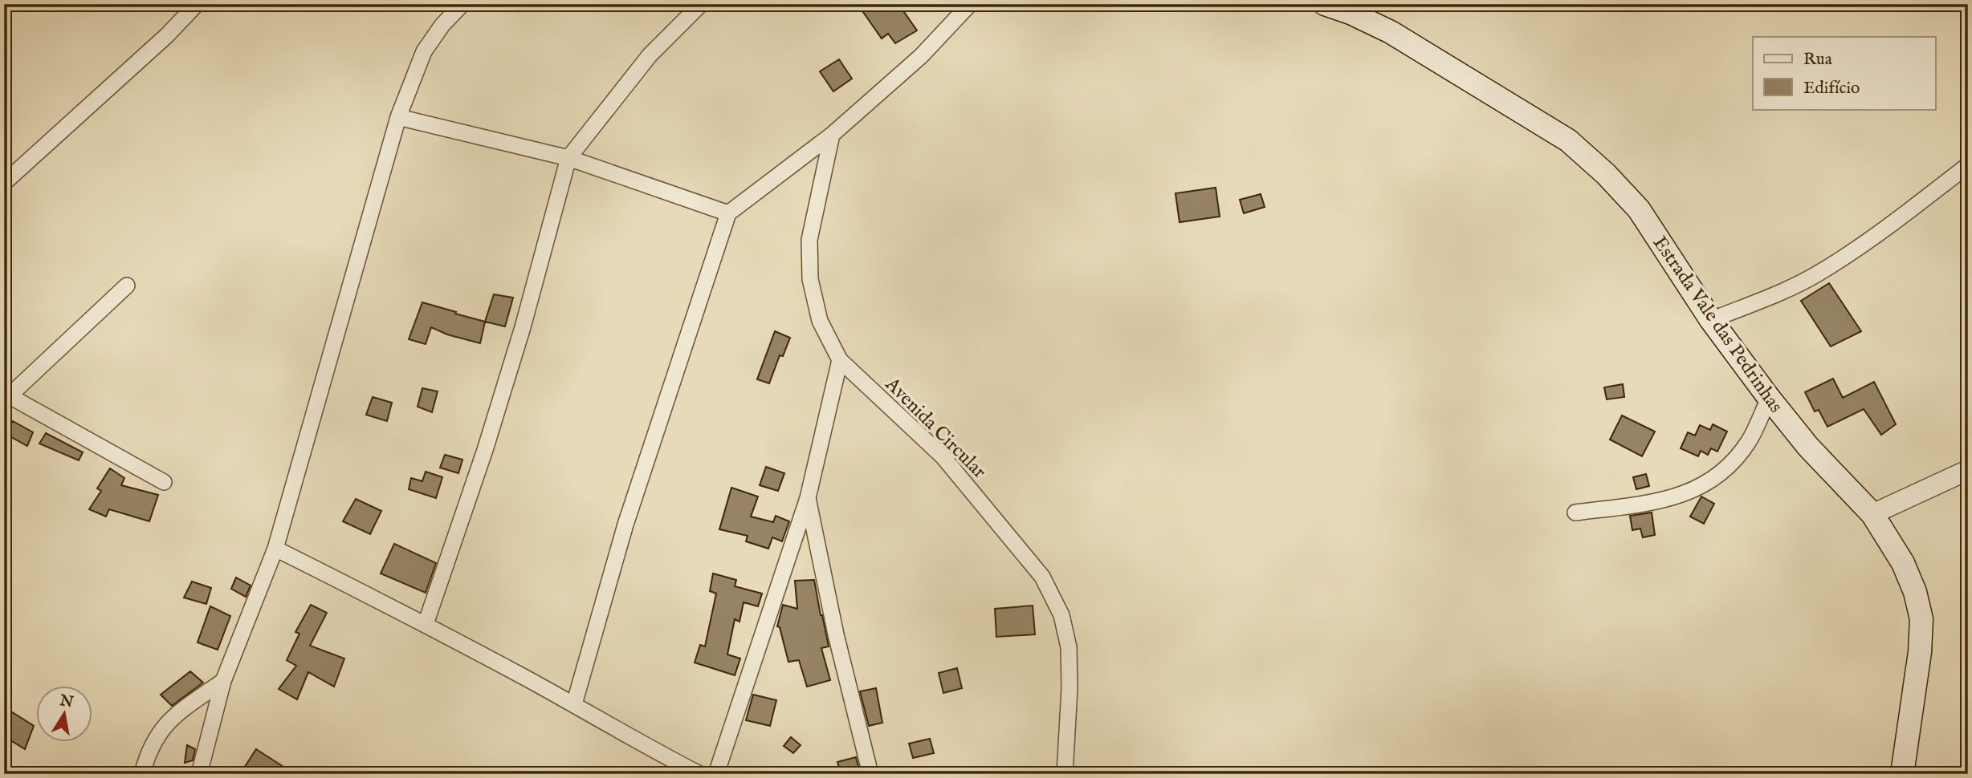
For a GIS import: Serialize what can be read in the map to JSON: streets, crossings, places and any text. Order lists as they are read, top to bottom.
{
  "streets": {
    "main road": ["Estrada Vale das Pedrinhas"],
    "street": ["Avenida Circular"]
  },
  "legend": ["Rua", "Edifício"],
  "north": "top"
}
